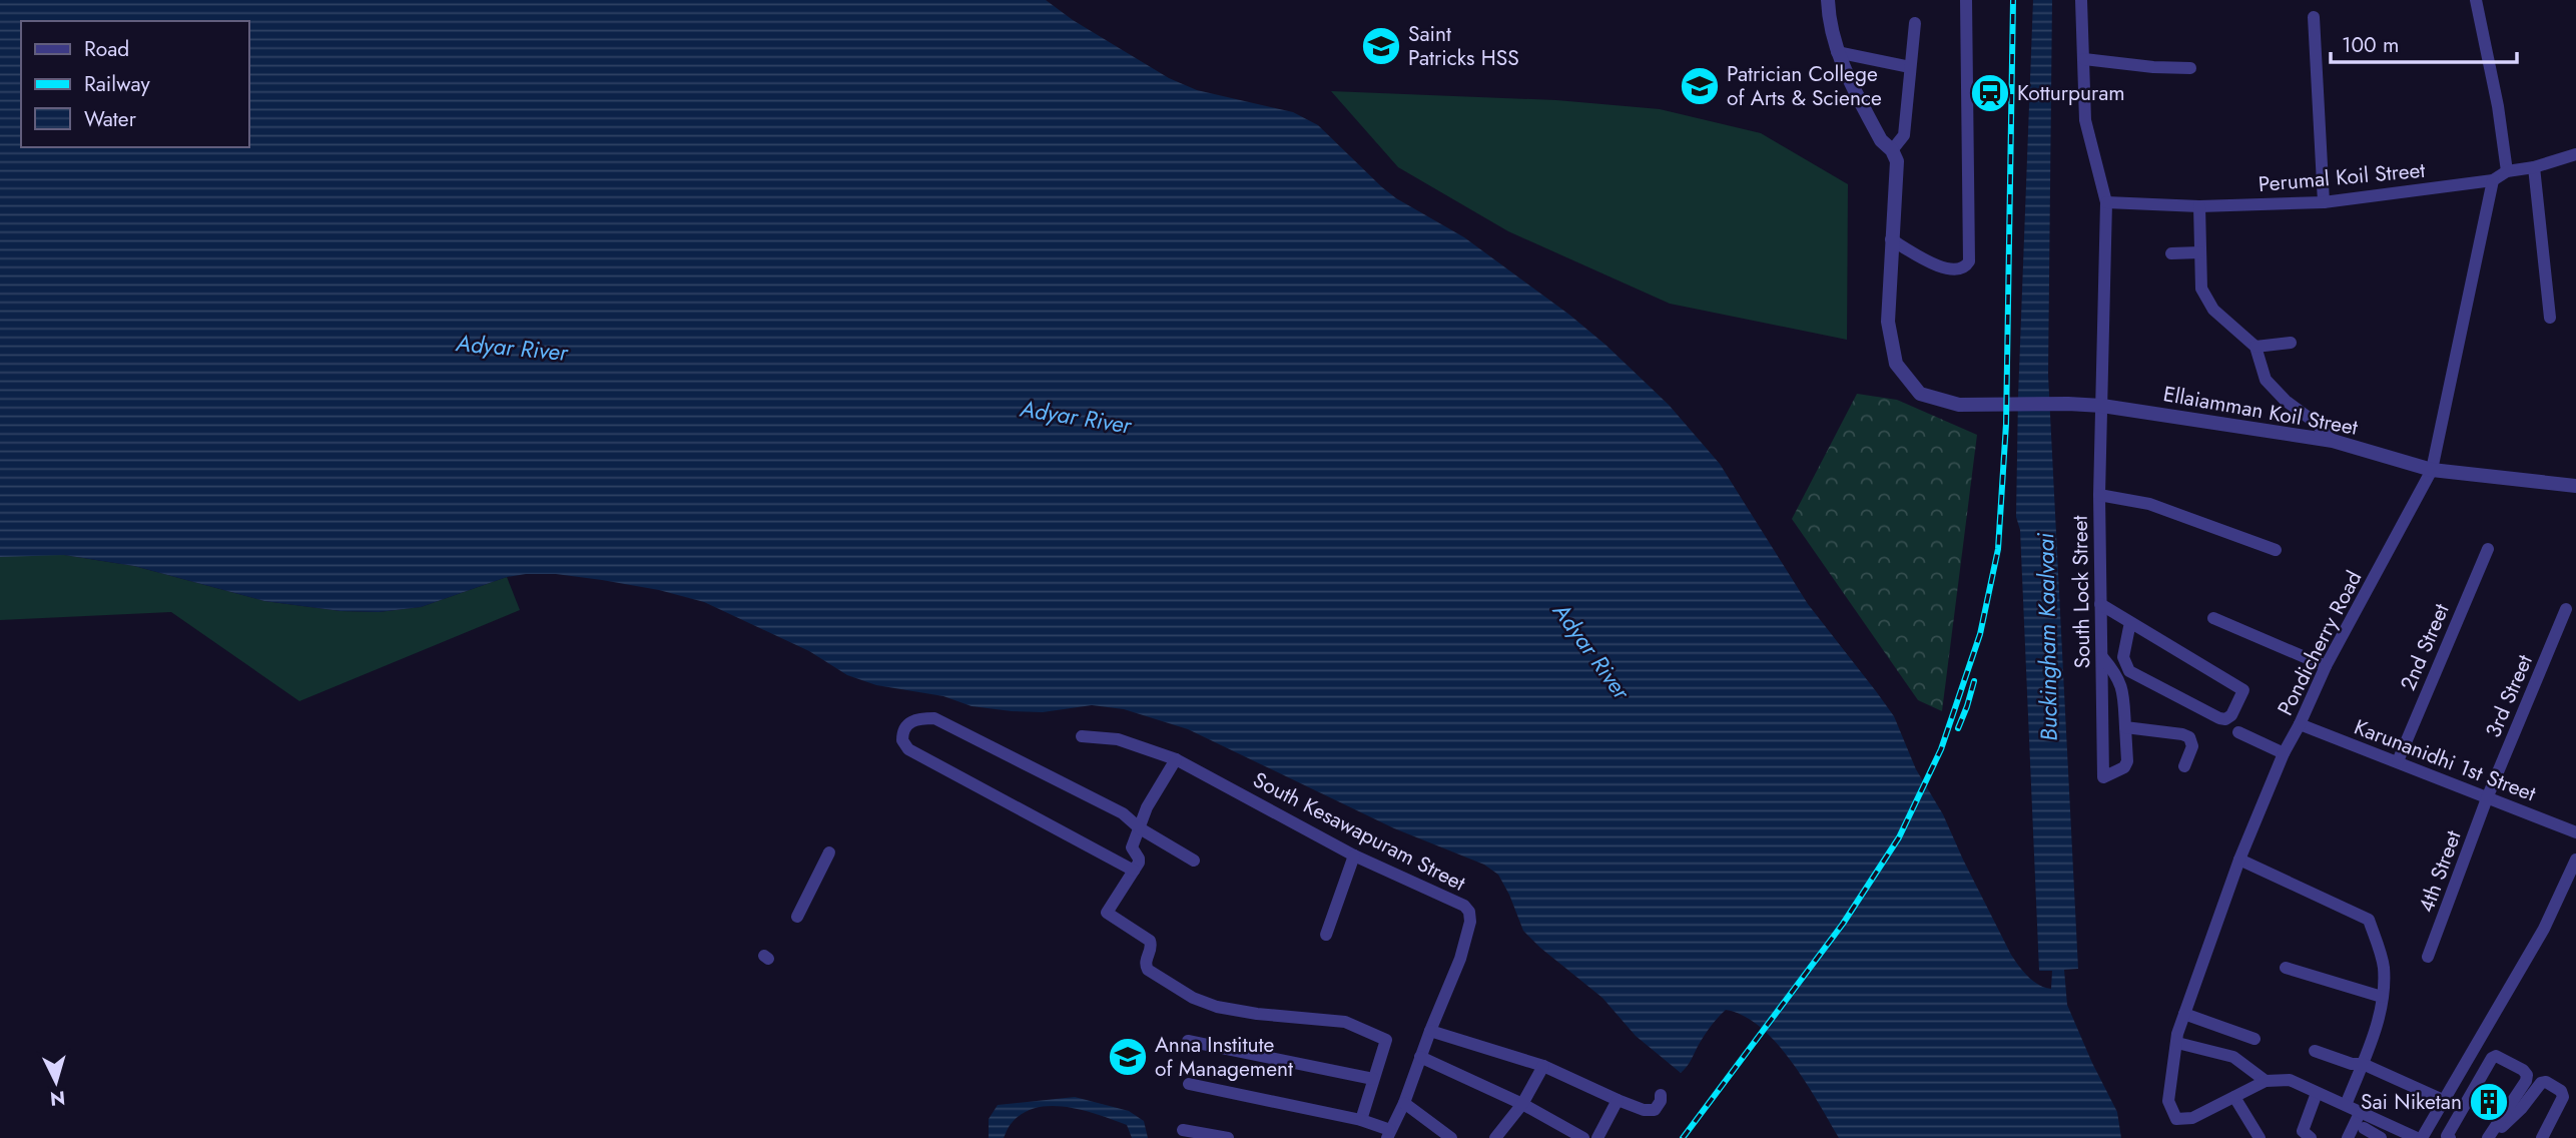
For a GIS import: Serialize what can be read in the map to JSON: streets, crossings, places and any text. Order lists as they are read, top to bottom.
{
  "streets": {
    "street": [
      "Perumal Koil Street",
      "Ellaiamman Koil Street",
      "South Lock Street",
      "Pondicherry Road",
      "2nd Street",
      "3rd Street",
      "Karunanidhi 1st Street",
      "South Kesawapuram Street",
      "4th Street"
    ]
  },
  "crossings": [
    ["Perumal Koil Street", "South Lock Street"],
    ["Perumal Koil Street", "Pondicherry Road"],
    ["Ellaiamman Koil Street", "South Lock Street"],
    ["Ellaiamman Koil Street", "Pondicherry Road"],
    ["Pondicherry Road", "Karunanidhi 1st Street"],
    ["2nd Street", "Karunanidhi 1st Street"],
    ["3rd Street", "Karunanidhi 1st Street"],
    ["3rd Street", "4th Street"],
    ["Karunanidhi 1st Street", "4th Street"]
  ],
  "water": ["Adyar River", "Buckingham Kaalvaai"],
  "places": {
    "school or university": ["Saint Patricks HSS", "Patrician College of Arts & Science", "Anna Institute of Management"],
    "station": ["Kotturpuram"],
    "building": ["Sai Niketan"]
  },
  "legend": ["Road", "Railway", "Water"],
  "scale_bar": "100 m",
  "north": "bottom"
}
